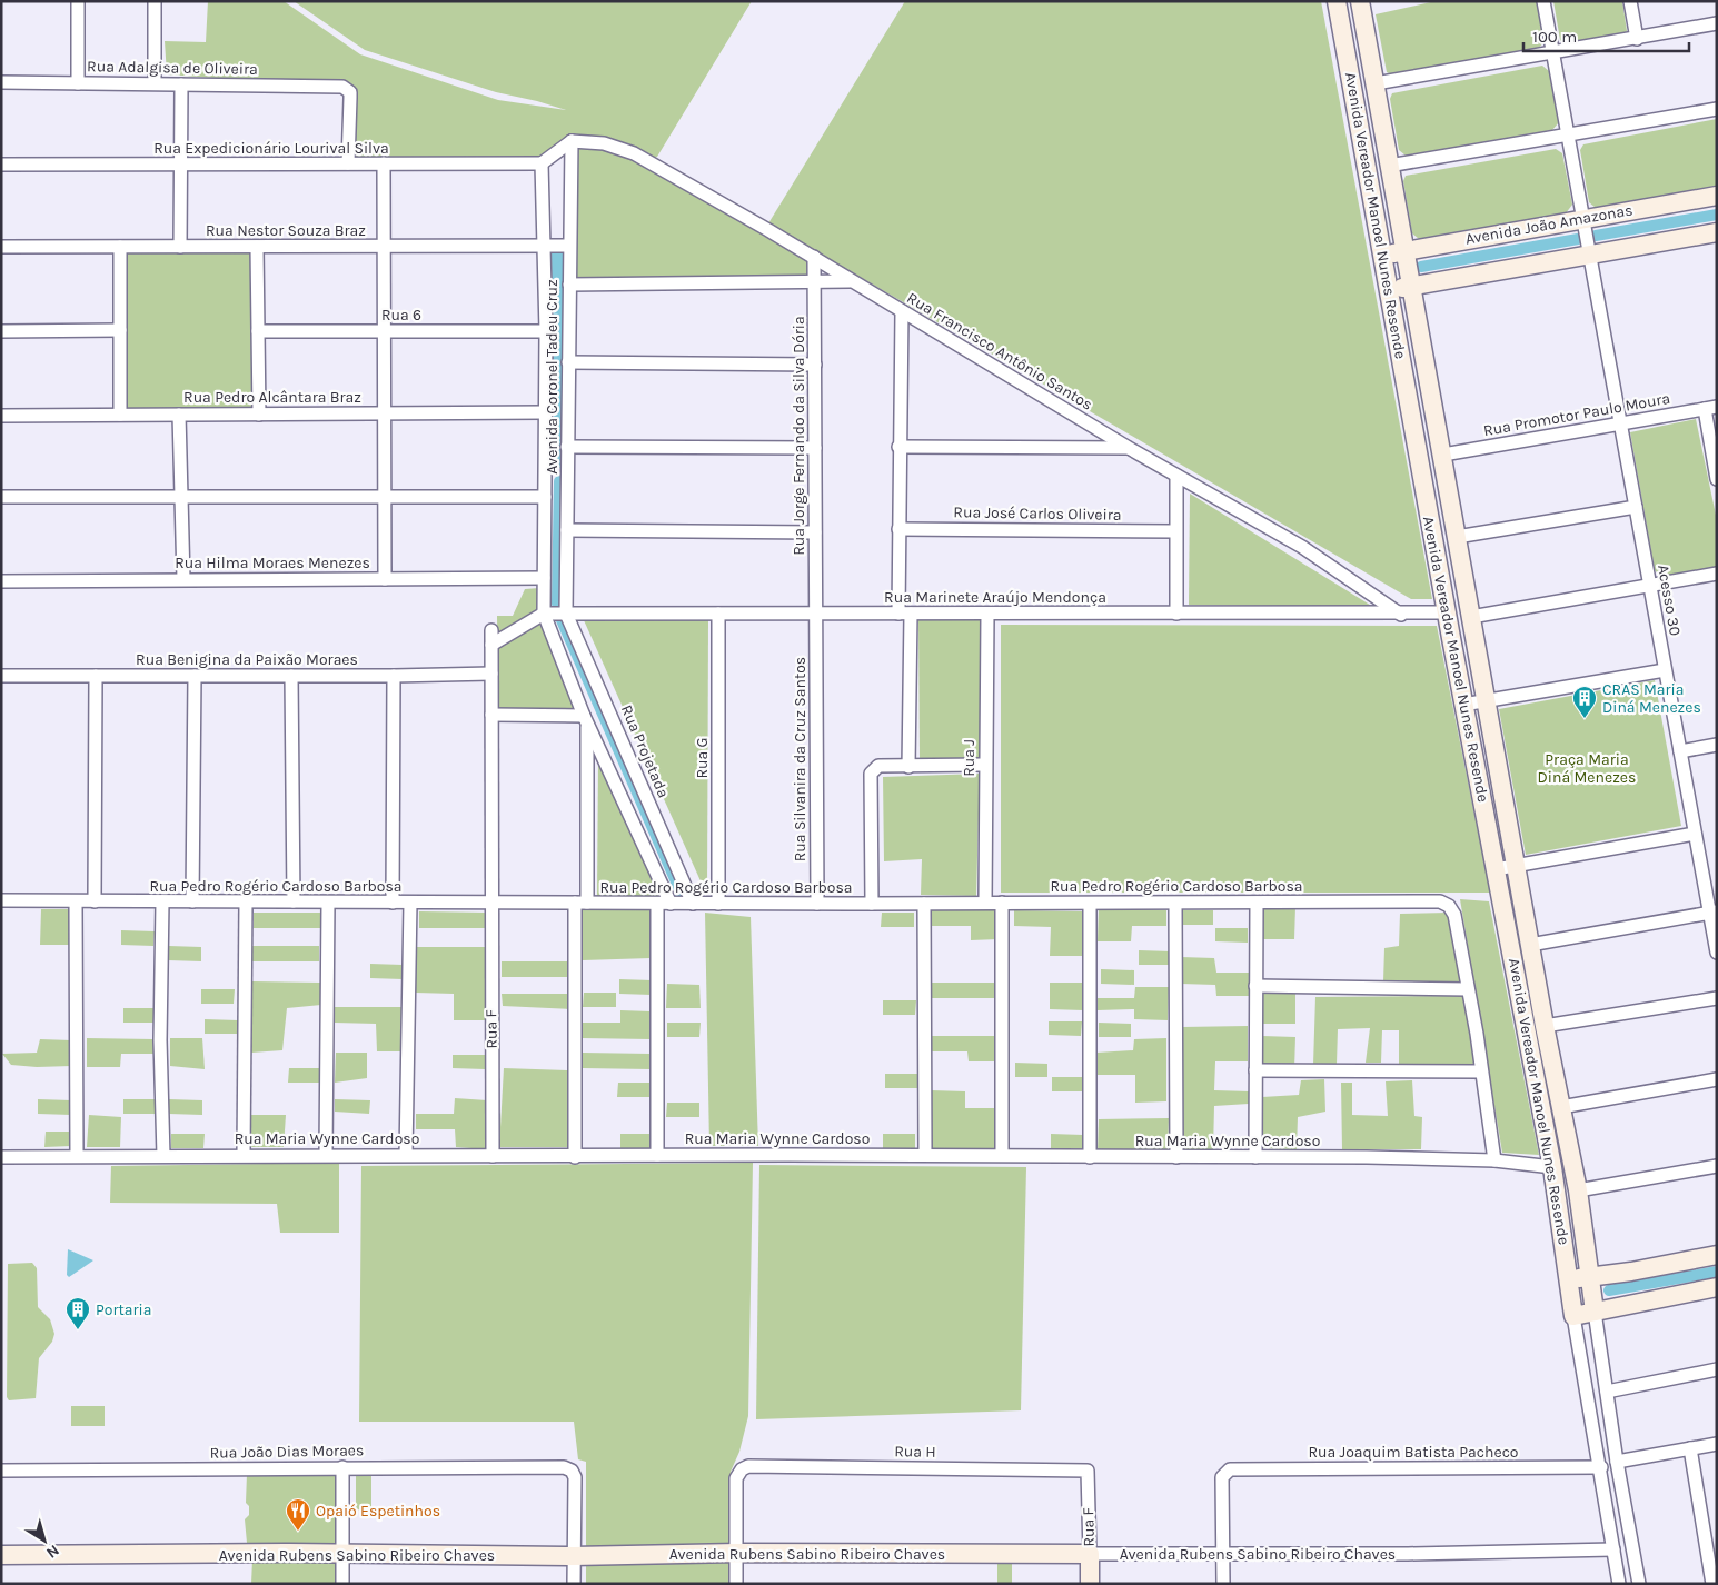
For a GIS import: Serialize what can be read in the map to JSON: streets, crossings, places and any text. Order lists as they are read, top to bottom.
{
  "streets": {
    "street": [
      "Rua Adalgisa de Oliveira",
      "Rua Expedicionário Lourival Silva",
      "Avenida Vereador Manoel Nunes Resende",
      "Avenida João Amazonas",
      "Rua Nestor Souza Braz",
      "Rua 6",
      "Rua Francisco Antônio Santos",
      "Avenida Coronel Tadeu Cruz",
      "Rua Pedro Alcântara Braz",
      "Rua Promotor Paulo Moura",
      "Rua Jorge Fernando da Silva Dória",
      "Rua José Carlos Oliveira",
      "Rua Hilma Moraes Menezes",
      "Rua Marinete Araújo Mendonça",
      "Acesso 30",
      "Rua Benigina da Paixão Moraes",
      "Rua Projetada",
      "Rua G",
      "Rua J",
      "Rua Silvanira da Cruz Santos",
      "Rua Pedro Rogério Cardoso Barbosa",
      "Rua F",
      "Rua Maria Wynne Cardoso",
      "Rua João Dias Moraes",
      "Rua H",
      "Rua Joaquim Batista Pacheco",
      "Avenida Rubens Sabino Ribeiro Chaves"
    ]
  },
  "crossings": [
    ["Rua Adalgisa de Oliveira", "Rua Expedicionário Lourival Silva"],
    ["Rua Expedicionário Lourival Silva", "Avenida Coronel Tadeu Cruz"],
    ["Avenida Vereador Manoel Nunes Resende", "Avenida João Amazonas"],
    ["Avenida Vereador Manoel Nunes Resende", "Rua Promotor Paulo Moura"],
    ["Avenida Vereador Manoel Nunes Resende", "Rua Marinete Araújo Mendonça"],
    ["Avenida Vereador Manoel Nunes Resende", "Rua Maria Wynne Cardoso"],
    ["Avenida João Amazonas", "Acesso 30"],
    ["Rua Nestor Souza Braz", "Avenida Coronel Tadeu Cruz"],
    ["Rua 6", "Avenida Coronel Tadeu Cruz"],
    ["Rua Francisco Antônio Santos", "Avenida Coronel Tadeu Cruz"],
    ["Rua Francisco Antônio Santos", "Rua Jorge Fernando da Silva Dória"],
    ["Rua Francisco Antônio Santos", "Rua Marinete Araújo Mendonça"],
    ["Avenida Coronel Tadeu Cruz", "Rua Pedro Alcântara Braz"],
    ["Avenida Coronel Tadeu Cruz", "Rua Hilma Moraes Menezes"],
    ["Avenida Coronel Tadeu Cruz", "Rua Marinete Araújo Mendonça"],
    ["Avenida Coronel Tadeu Cruz", "Rua Projetada"],
    ["Rua Promotor Paulo Moura", "Acesso 30"],
    ["Rua Jorge Fernando da Silva Dória", "Rua Marinete Araújo Mendonça"],
    ["Rua Jorge Fernando da Silva Dória", "Rua Silvanira da Cruz Santos"],
    ["Rua Marinete Araújo Mendonça", "Rua Projetada"],
    ["Rua Marinete Araújo Mendonça", "Rua G"],
    ["Rua Marinete Araújo Mendonça", "Rua J"],
    ["Rua Marinete Araújo Mendonça", "Rua Silvanira da Cruz Santos"],
    ["Rua Benigina da Paixão Moraes", "Rua F"],
    ["Rua Projetada", "Rua Pedro Rogério Cardoso Barbosa"],
    ["Rua G", "Rua Pedro Rogério Cardoso Barbosa"],
    ["Rua J", "Rua Pedro Rogério Cardoso Barbosa"],
    ["Rua Silvanira da Cruz Santos", "Rua Pedro Rogério Cardoso Barbosa"],
    ["Rua Pedro Rogério Cardoso Barbosa", "Rua F"],
    ["Rua F", "Rua Maria Wynne Cardoso"],
    ["Rua F", "Rua H"],
    ["Rua F", "Avenida Rubens Sabino Ribeiro Chaves"],
    ["Rua João Dias Moraes", "Avenida Rubens Sabino Ribeiro Chaves"],
    ["Rua H", "Avenida Rubens Sabino Ribeiro Chaves"],
    ["Rua Joaquim Batista Pacheco", "Avenida Rubens Sabino Ribeiro Chaves"]
  ],
  "parks": ["Praça Maria Diná Menezes"],
  "places": {
    "building": ["CRAS Maria Diná Menezes", "Portaria"],
    "restaurant": ["Opaió Espetinhos"]
  },
  "scale_bar": "100 m",
  "north": "bottom right"
}
